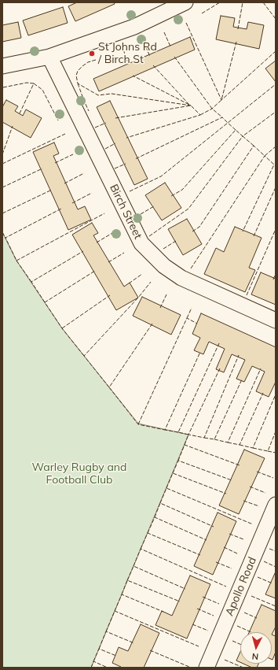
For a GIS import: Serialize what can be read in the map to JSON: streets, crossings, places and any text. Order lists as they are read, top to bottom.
{
  "streets": {
    "street": ["Birch Street", "Apollo Road"]
  },
  "parks": ["Warley Rugby and Football Club"],
  "places": ["St Johns Rd / Birch St"],
  "north": "bottom"
}
